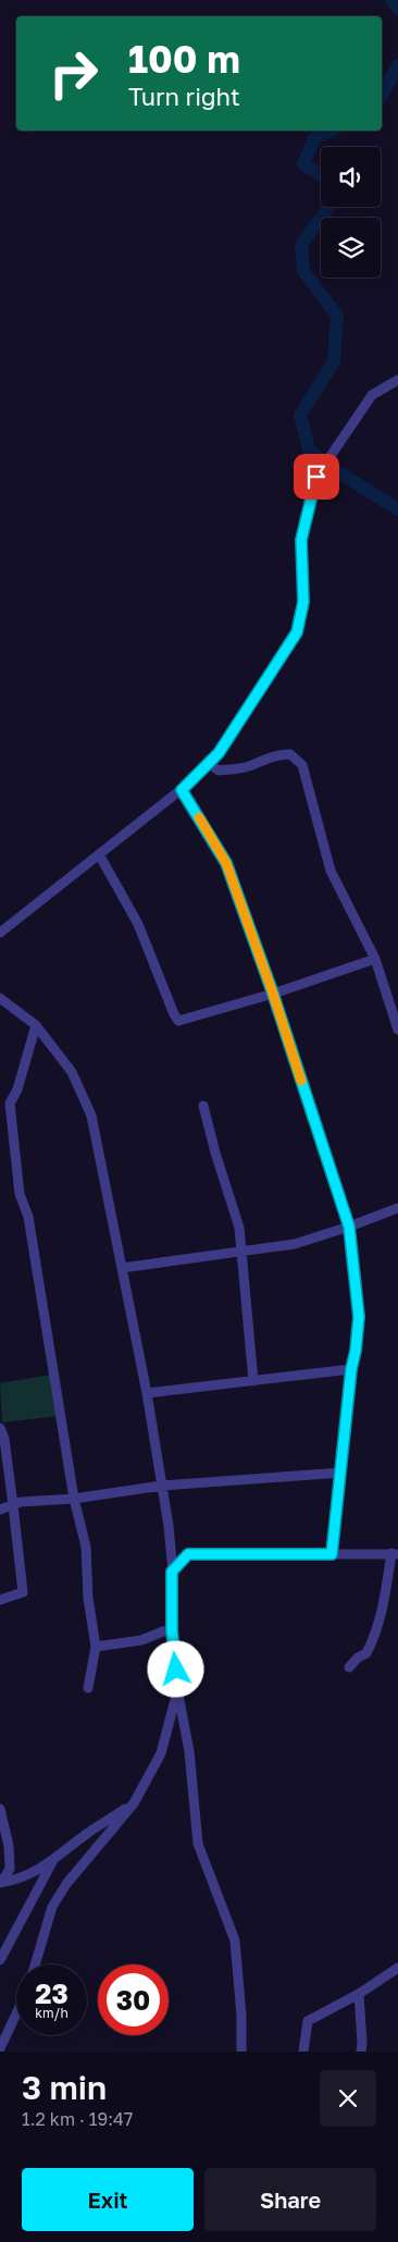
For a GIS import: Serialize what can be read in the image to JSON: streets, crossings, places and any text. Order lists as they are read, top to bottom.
{
  "page": {
    "turn": ["100 m", "Turn right"],
    "speed": "23 km/h",
    "limit": "30",
    "heading": ["3 min", "1.2 km · 19:47"],
    "buttons": ["Exit", "Share"]
  }
}
